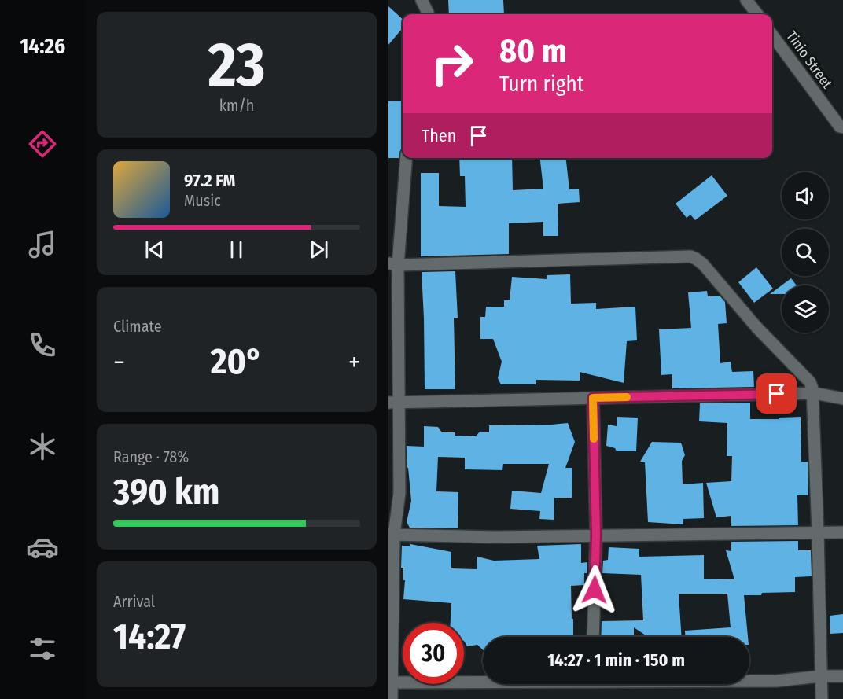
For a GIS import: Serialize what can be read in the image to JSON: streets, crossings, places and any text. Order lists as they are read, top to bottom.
{
  "streets": {
    "street": ["Tinio Street"]
  },
  "page": {
    "tabs": "14:26",
    "tile": [
      ["23", "km/h"],
      "Climate",
      ["Range · 78%", "390 km"],
      ["Arrival", "14:27"]
    ],
    "turn": ["80 m", "Turn right"],
    "then": "Then",
    "song": ["97.2 FM", "Music"],
    "heat": ["−", "20°", "+"],
    "limit": "30",
    "trip": "14:27 · 1 min · 150 m"
  }
}
